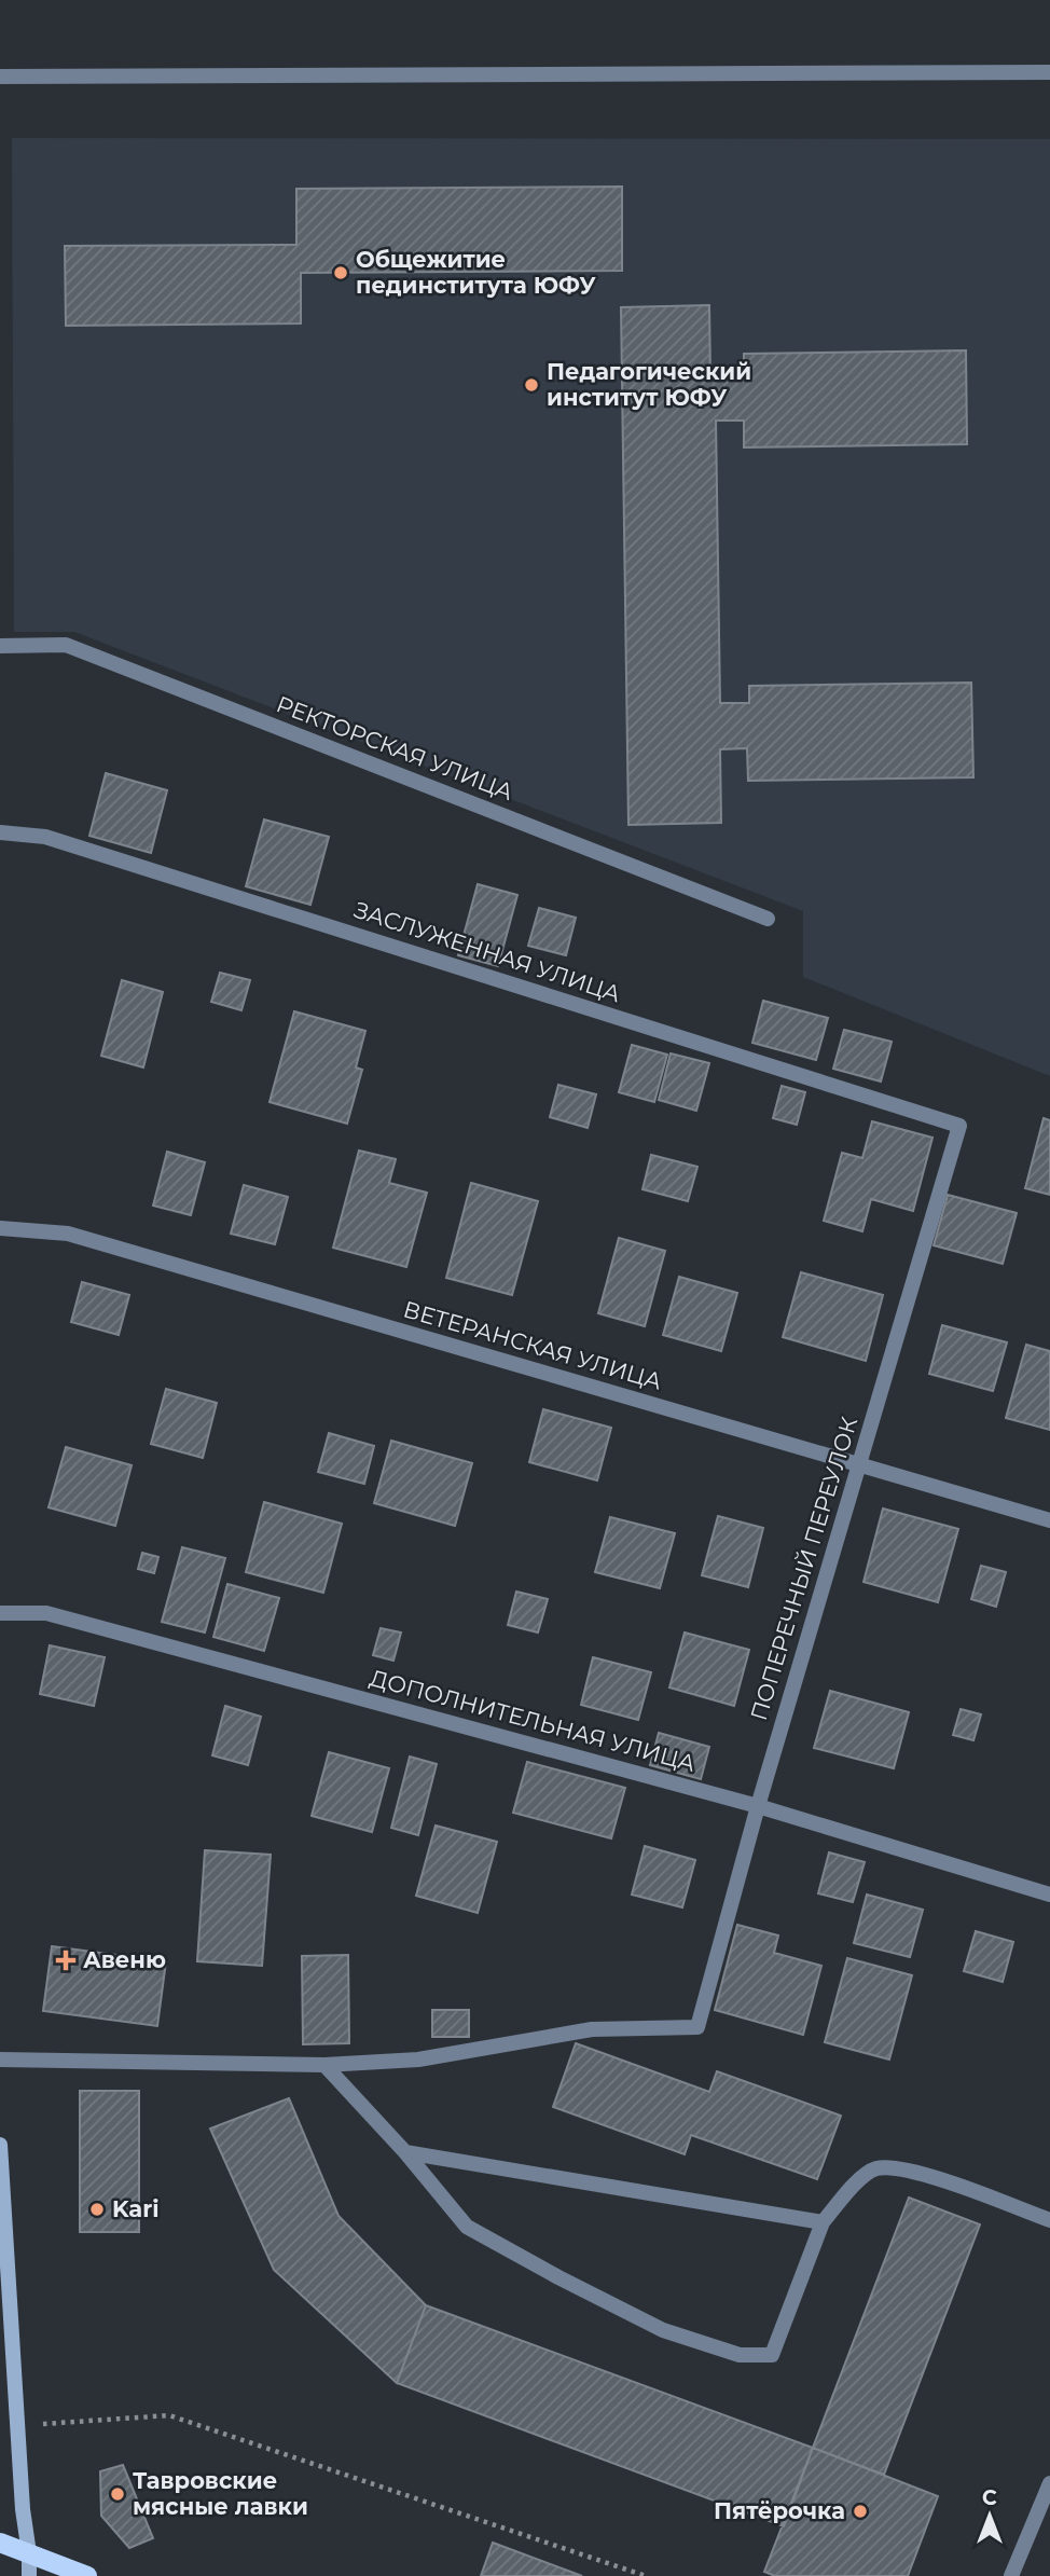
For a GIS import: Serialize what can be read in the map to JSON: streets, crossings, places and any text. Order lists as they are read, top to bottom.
{
  "streets": {
    "street": [
      "РЕКТОРСКАЯ УЛИЦА",
      "ЗАСЛУЖЕННАЯ УЛИЦА",
      "ВЕТЕРАНСКАЯ УЛИЦА",
      "ПОПЕРЕЧНЫЙ ПЕРЕУЛОК",
      "ДОПОЛНИТЕЛЬНАЯ УЛИЦА"
    ]
  },
  "crossings": [
    ["ЗАСЛУЖЕННАЯ УЛИЦА", "ПОПЕРЕЧНЫЙ ПЕРЕУЛОК"],
    ["ВЕТЕРАНСКАЯ УЛИЦА", "ПОПЕРЕЧНЫЙ ПЕРЕУЛОК"],
    ["ПОПЕРЕЧНЫЙ ПЕРЕУЛОК", "ДОПОЛНИТЕЛЬНАЯ УЛИЦА"]
  ],
  "places": {
    "other": [
      "Общежитие пединститута ЮФУ",
      "Педагогический институт ЮФУ",
      "Kari",
      "Тавровские мясные лавки",
      "Пятёрочка"
    ],
    "health": ["Авеню"]
  },
  "north": "top"
}
